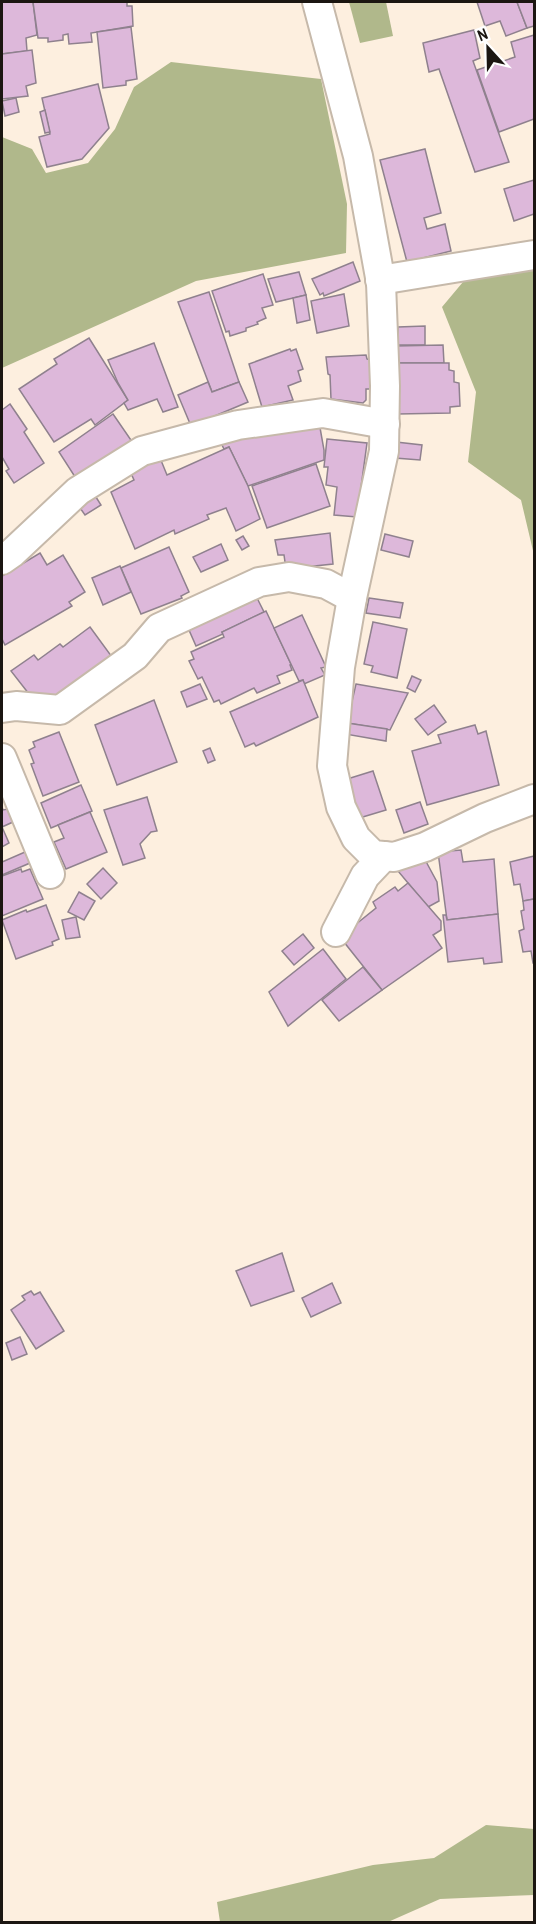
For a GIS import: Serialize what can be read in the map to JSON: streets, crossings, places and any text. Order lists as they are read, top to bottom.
{
  "north": "top"
}
